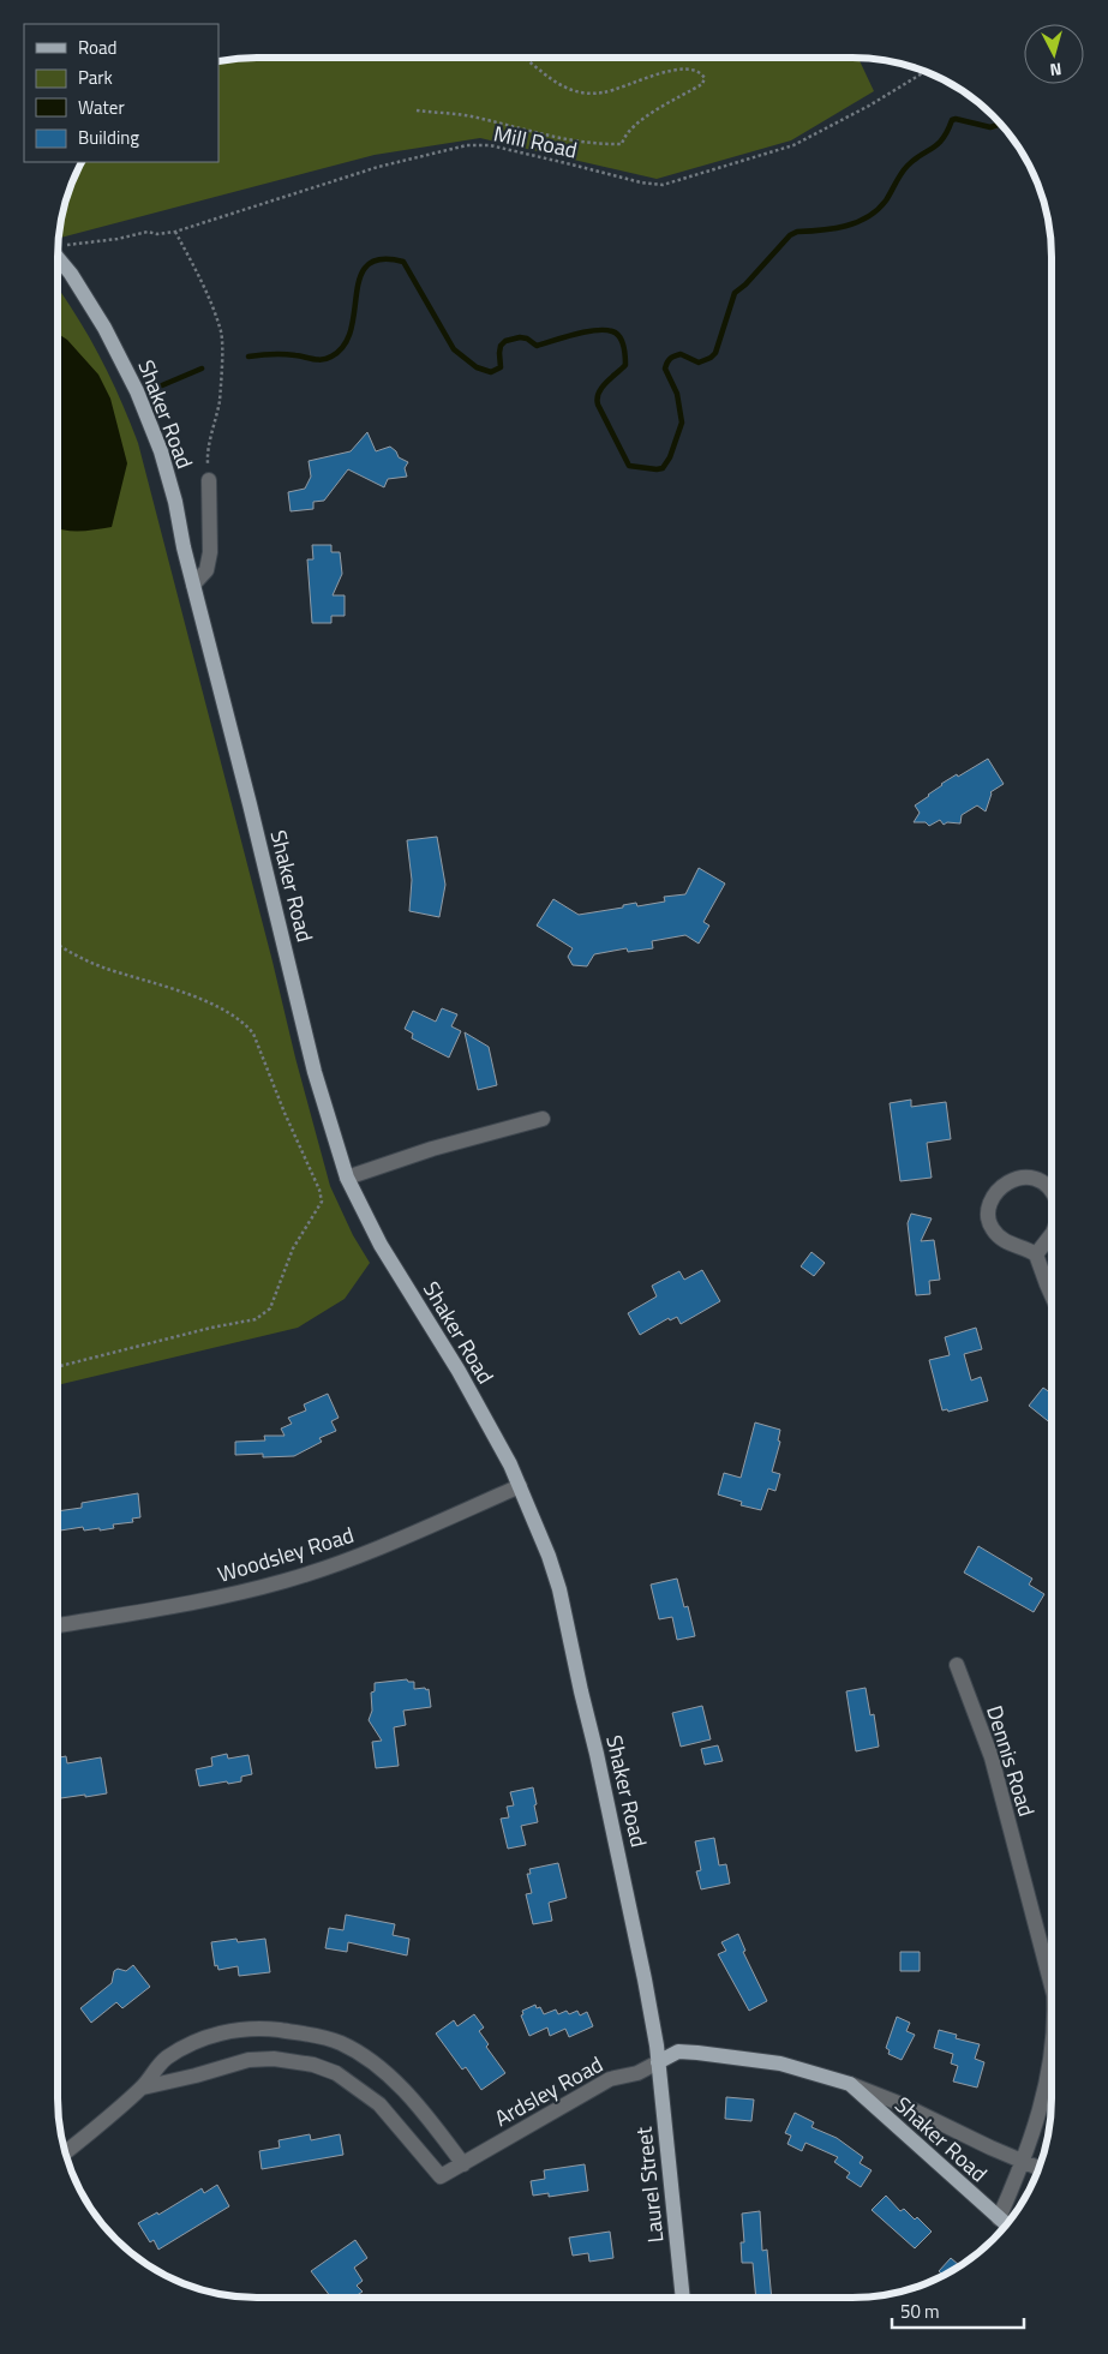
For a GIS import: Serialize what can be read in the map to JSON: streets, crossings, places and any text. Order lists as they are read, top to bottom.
{
  "streets": {
    "main road": ["Shaker Road", "Laurel Street"],
    "street": ["Woodsley Road", "Dennis Road", "Ardsley Road"],
    "path": ["Mill Road"]
  },
  "crossings": [
    ["Shaker Road", "Woodsley Road"],
    ["Shaker Road", "Dennis Road"],
    ["Shaker Road", "Ardsley Road"],
    ["Shaker Road", "Laurel Street"],
    ["Ardsley Road", "Laurel Street"]
  ],
  "legend": [
    "Road",
    "Park",
    "Water",
    "Building"
  ],
  "scale_bar": "50 m",
  "north": "bottom"
}
